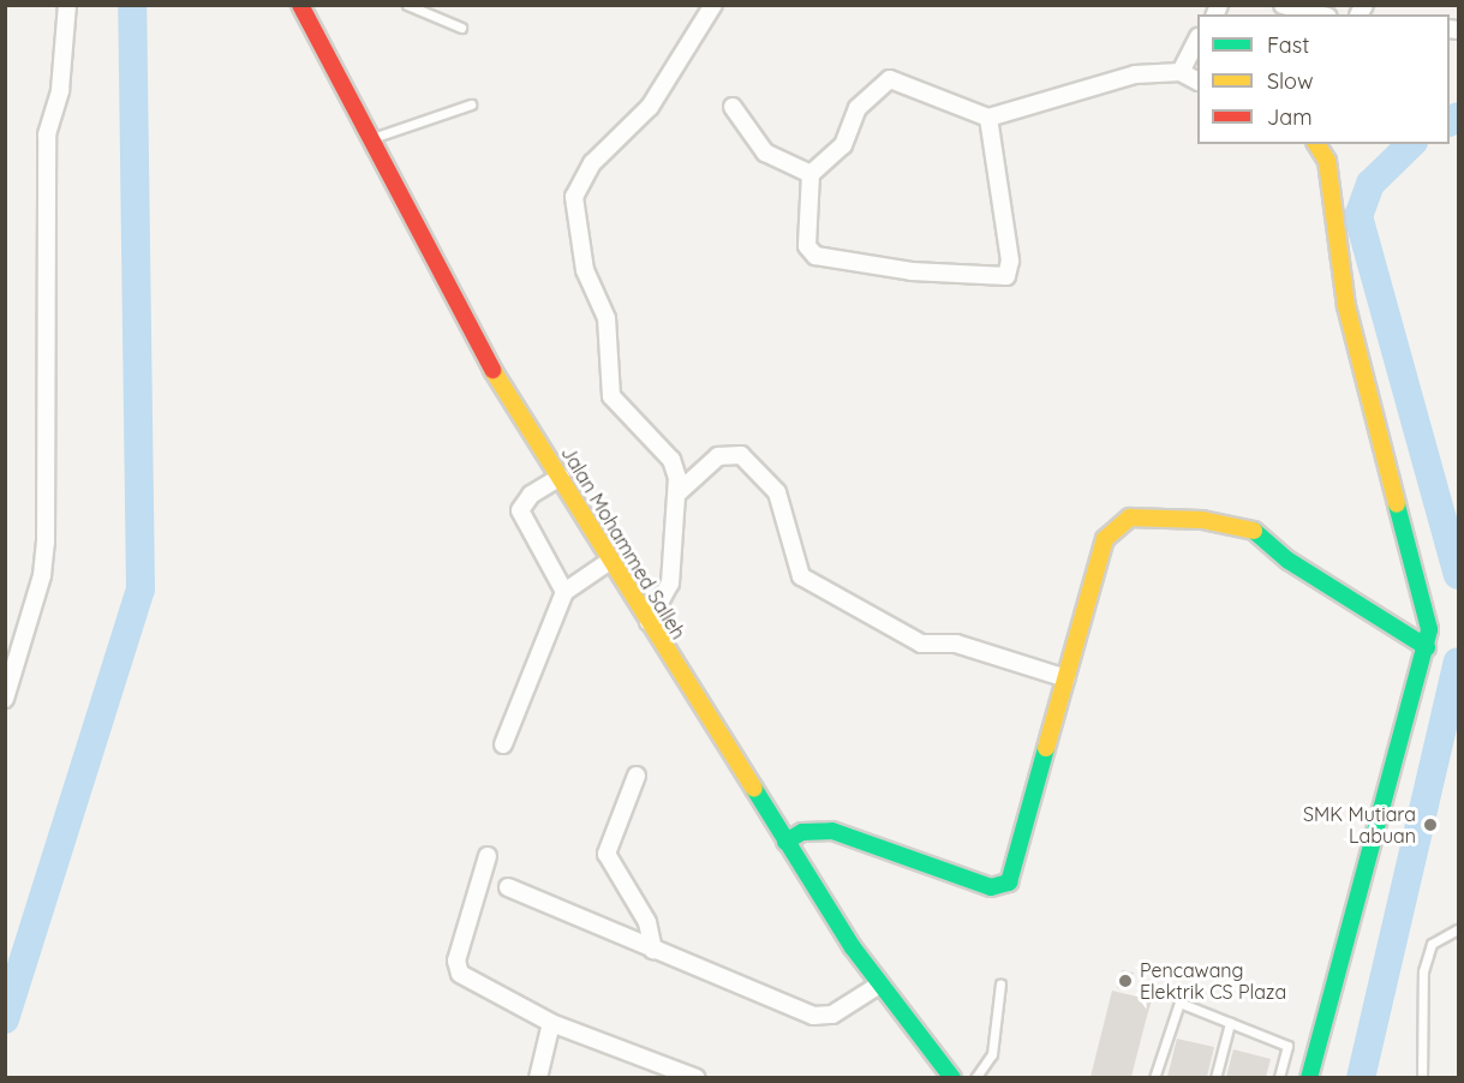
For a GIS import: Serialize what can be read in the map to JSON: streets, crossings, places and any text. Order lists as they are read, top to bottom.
{
  "streets": {
    "street": ["Jalan Mohammed Salleh"]
  },
  "places": ["SMK Mutiara Labuan", "Pencawang Elektrik CS Plaza"],
  "legend": ["Fast", "Slow", "Jam"]
}
